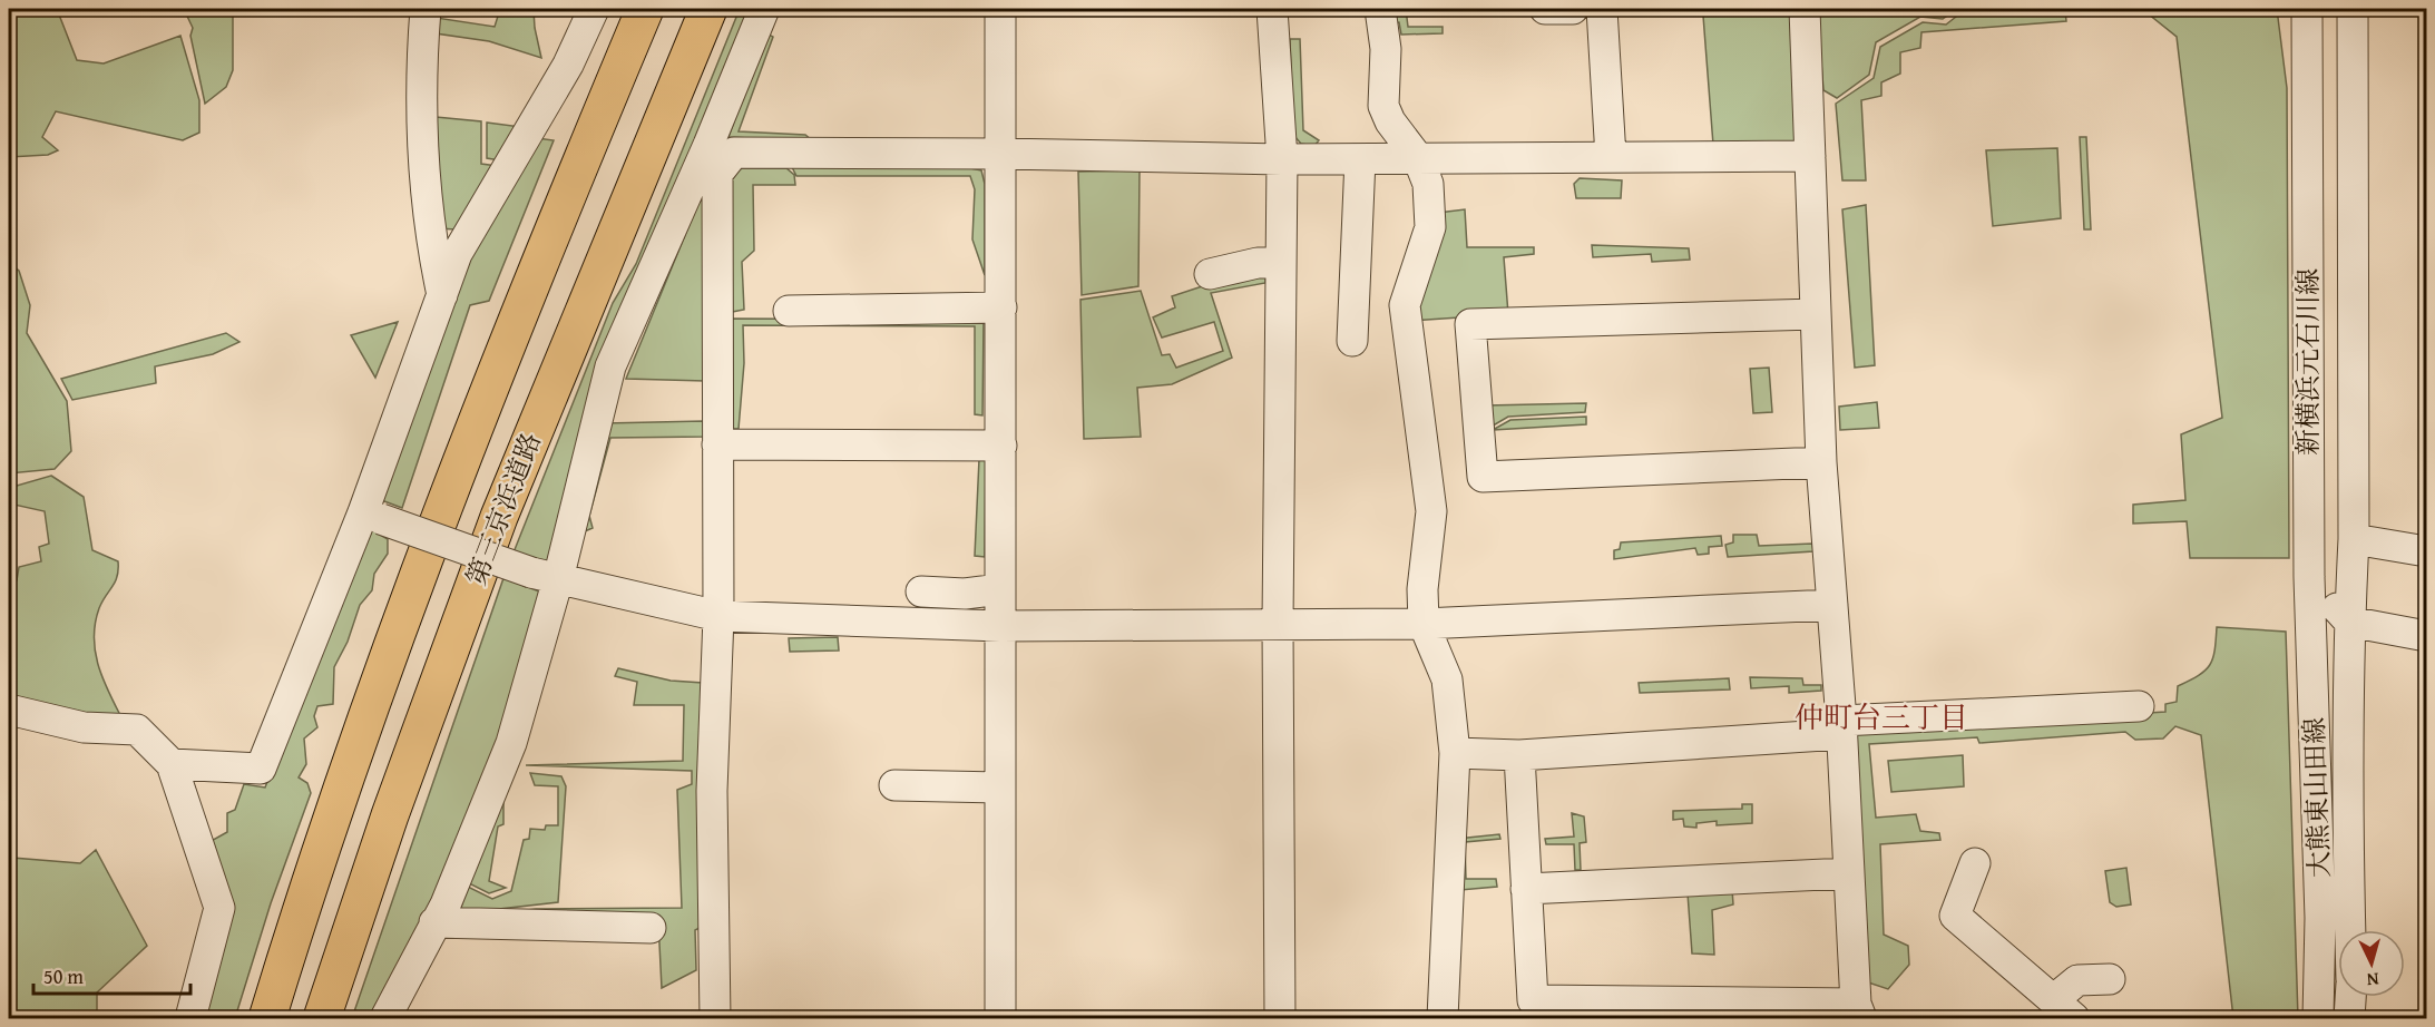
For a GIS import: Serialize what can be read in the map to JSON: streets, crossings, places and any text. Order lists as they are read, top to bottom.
{
  "streets": {
    "highway": ["第三京浜道路"],
    "street": ["新横浜元石川線", "大熊東山田線"]
  },
  "crossings": [
    ["新横浜元石川線", "大熊東山田線"]
  ],
  "districts": ["仲町台三丁目"],
  "scale_bar": "50 m",
  "north": "bottom"
}
